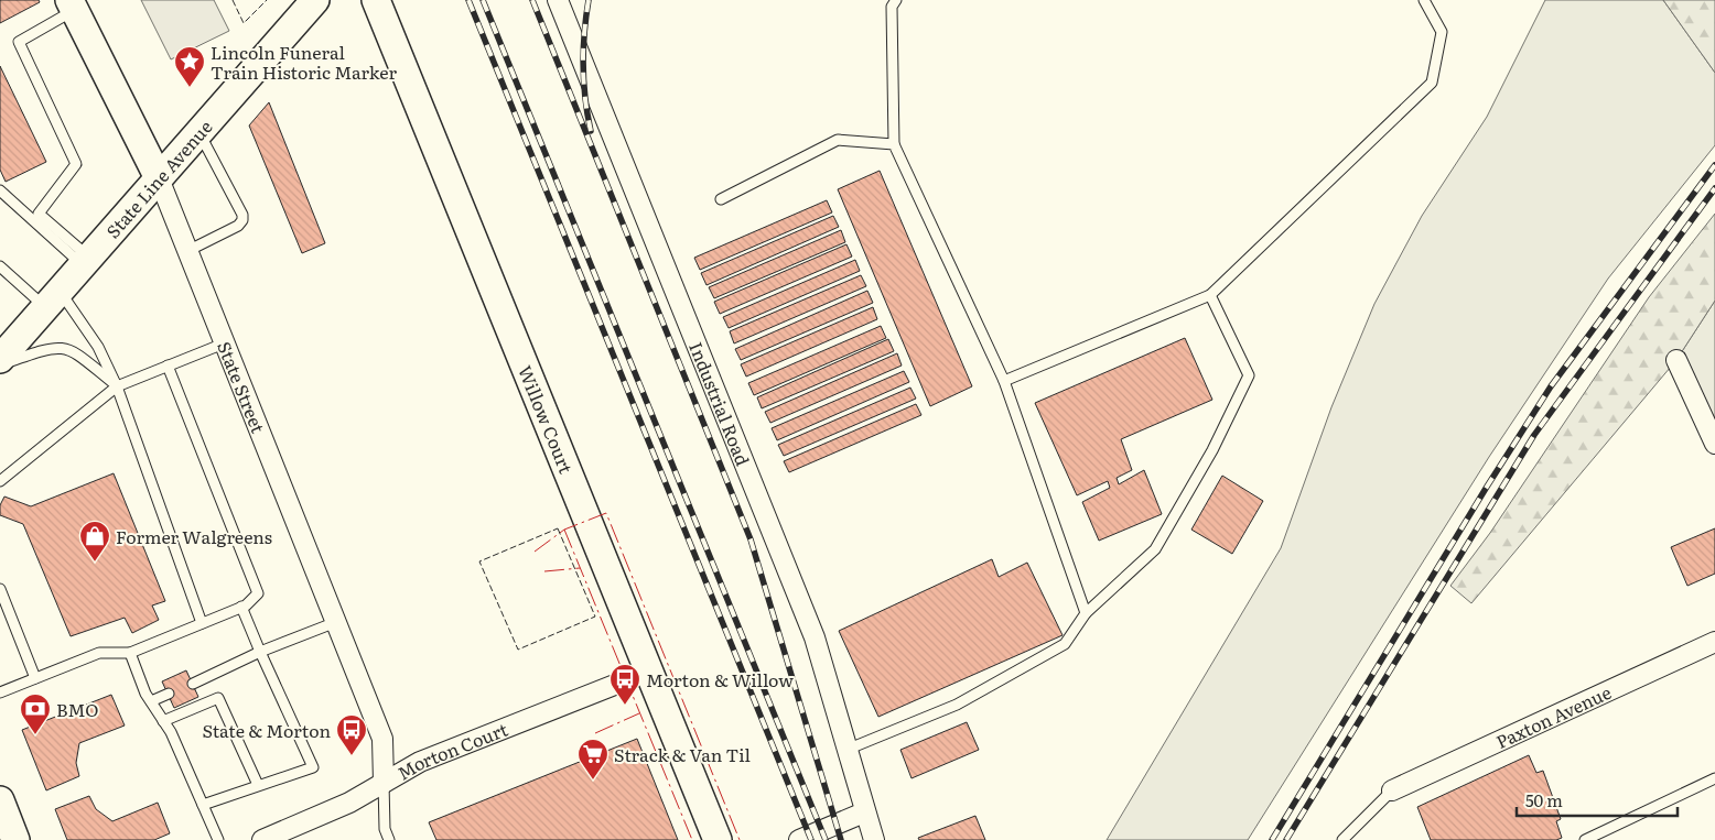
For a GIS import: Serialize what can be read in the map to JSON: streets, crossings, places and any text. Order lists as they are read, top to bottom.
{
  "streets": {
    "street": [
      "State Line Avenue",
      "State Street",
      "Industrial Road",
      "Willow Court",
      "Paxton Avenue",
      "Morton Court"
    ]
  },
  "crossings": [
    ["State Line Avenue", "State Street"],
    ["State Street", "Morton Court"],
    ["Willow Court", "Morton Court"]
  ],
  "places": {
    "place": ["Lincoln Funeral Train Historic Marker"],
    "shop": ["Former Walgreens"],
    "bus stop": ["Morton & Willow", "State & Morton"],
    "bank": ["BMO"],
    "supermarket": ["Strack & Van Til"]
  },
  "scale_bar": "50 m"
}
